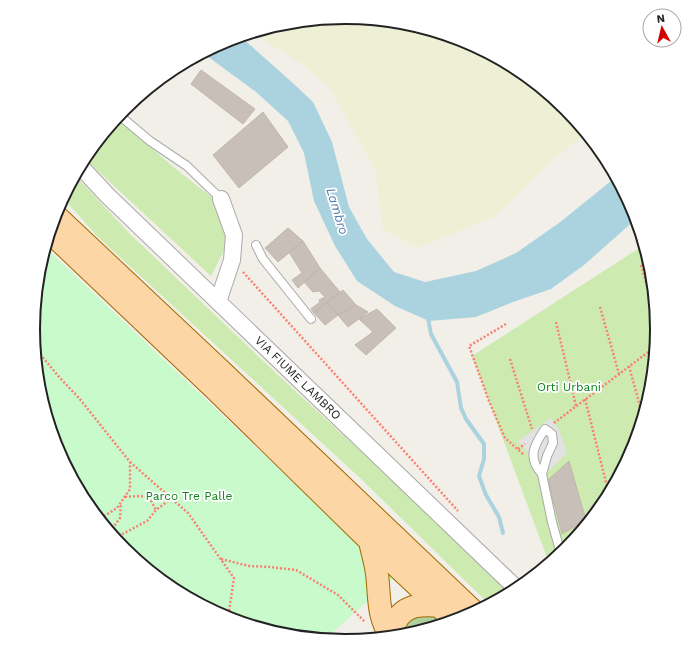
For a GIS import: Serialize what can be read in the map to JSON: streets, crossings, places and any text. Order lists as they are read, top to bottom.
{
  "streets": {
    "street": ["VIA FIUME LAMBRO"]
  },
  "water": ["Lambro"],
  "parks": ["Orti Urbani", "Parco Tre Palle"],
  "north": "top"
}
